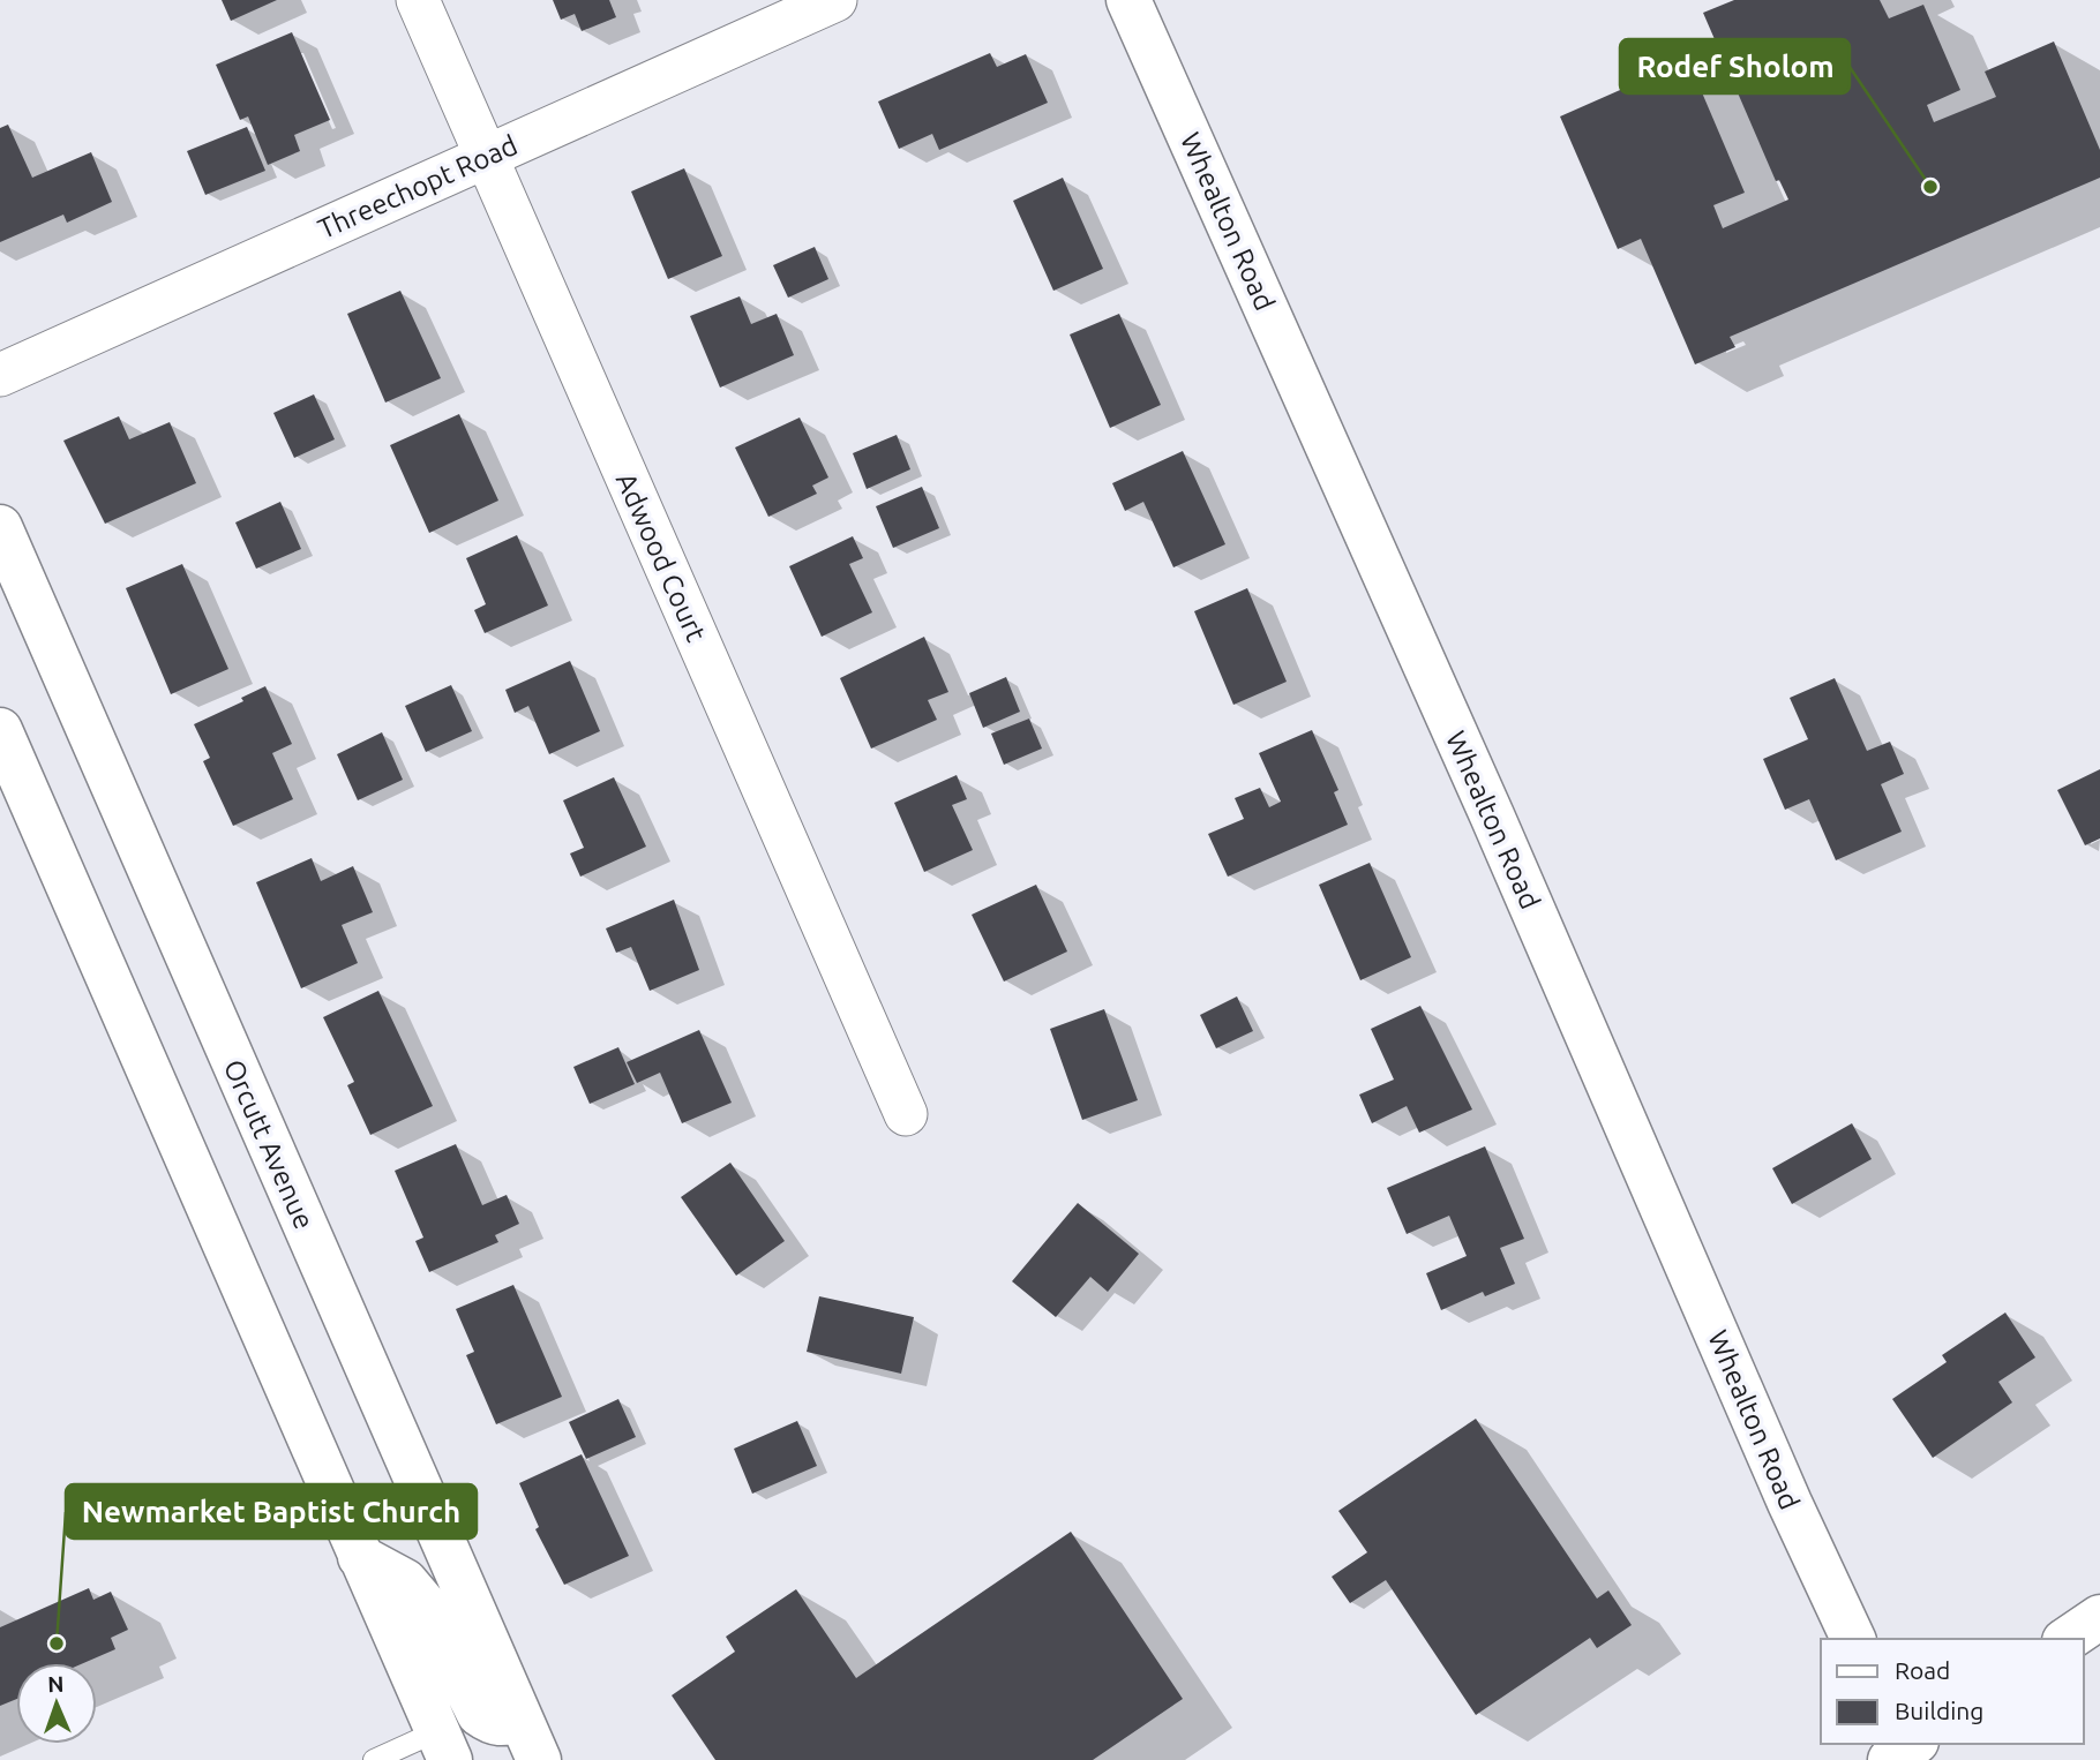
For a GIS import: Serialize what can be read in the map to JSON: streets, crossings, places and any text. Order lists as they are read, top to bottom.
{
  "streets": {
    "main road": ["Whealton Road", "Orcutt Avenue"],
    "street": ["Threechopt Road", "Adwood Court"]
  },
  "crossings": [
    ["Threechopt Road", "Adwood Court"]
  ],
  "places": ["Rodef Sholom", "Newmarket Baptist Church"],
  "legend": ["Road", "Building"],
  "north": "top"
}
